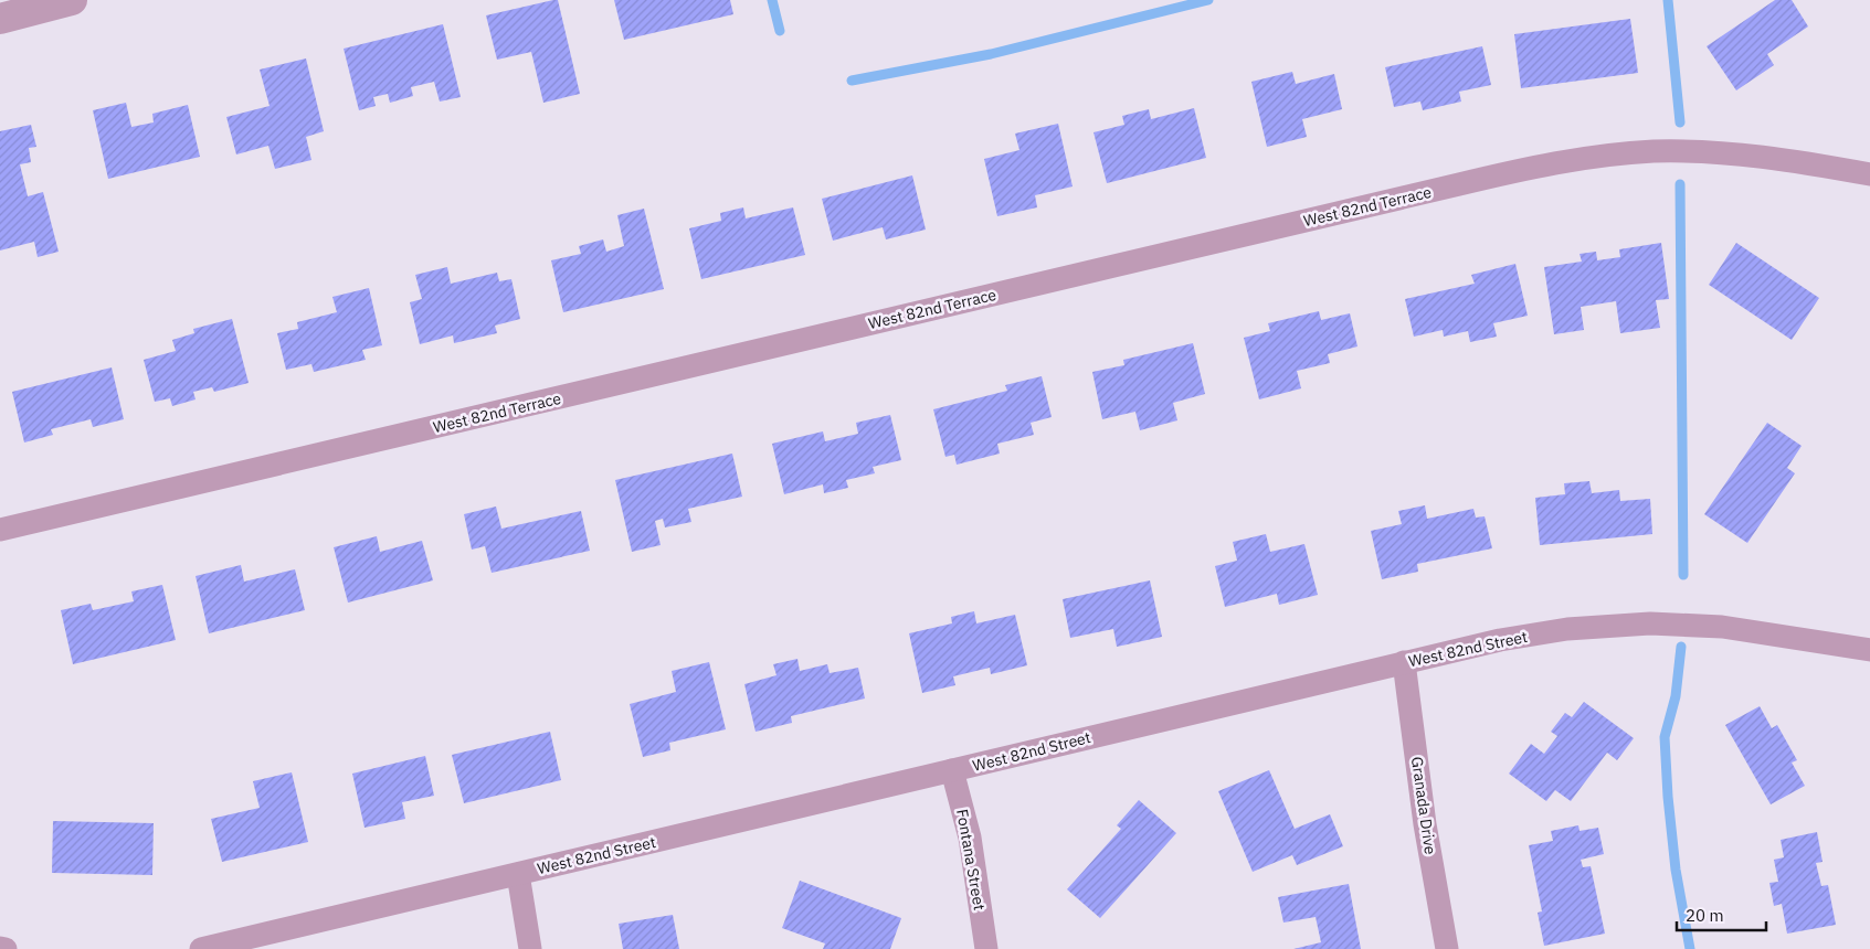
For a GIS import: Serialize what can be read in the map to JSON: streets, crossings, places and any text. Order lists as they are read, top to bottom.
{
  "streets": {
    "street": [
      "West 82nd Terrace",
      "West 82nd Street",
      "Granada Drive",
      "Fontana Street"
    ]
  },
  "crossings": [
    ["West 82nd Street", "Granada Drive"],
    ["West 82nd Street", "Fontana Street"]
  ],
  "scale_bar": "20 m"
}
